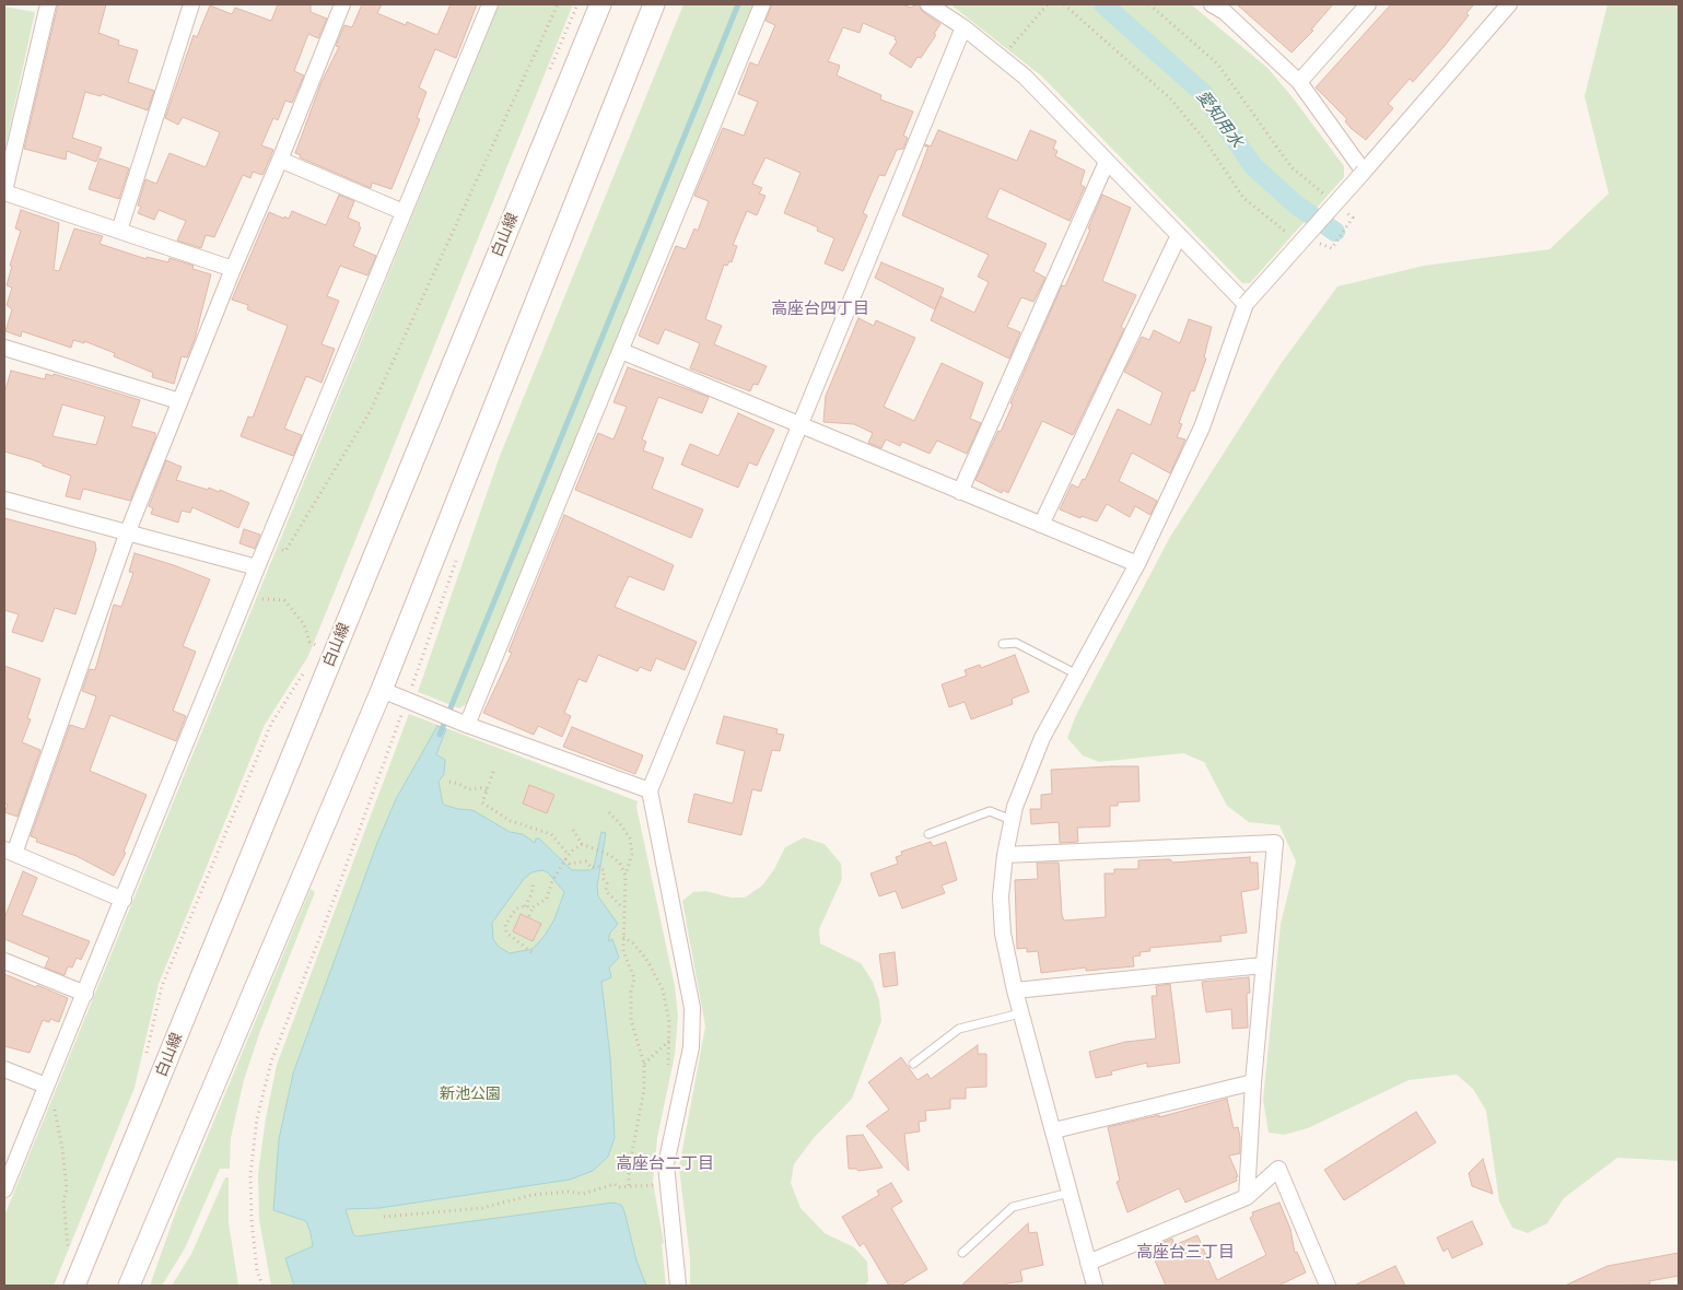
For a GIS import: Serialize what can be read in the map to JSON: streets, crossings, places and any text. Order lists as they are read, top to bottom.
{
  "streets": {
    "street": ["白山線"]
  },
  "districts": ["高座台四丁目", "高座台二丁目", "高座台三丁目"],
  "water": ["愛知用水"],
  "parks": ["新池公園"]
}
